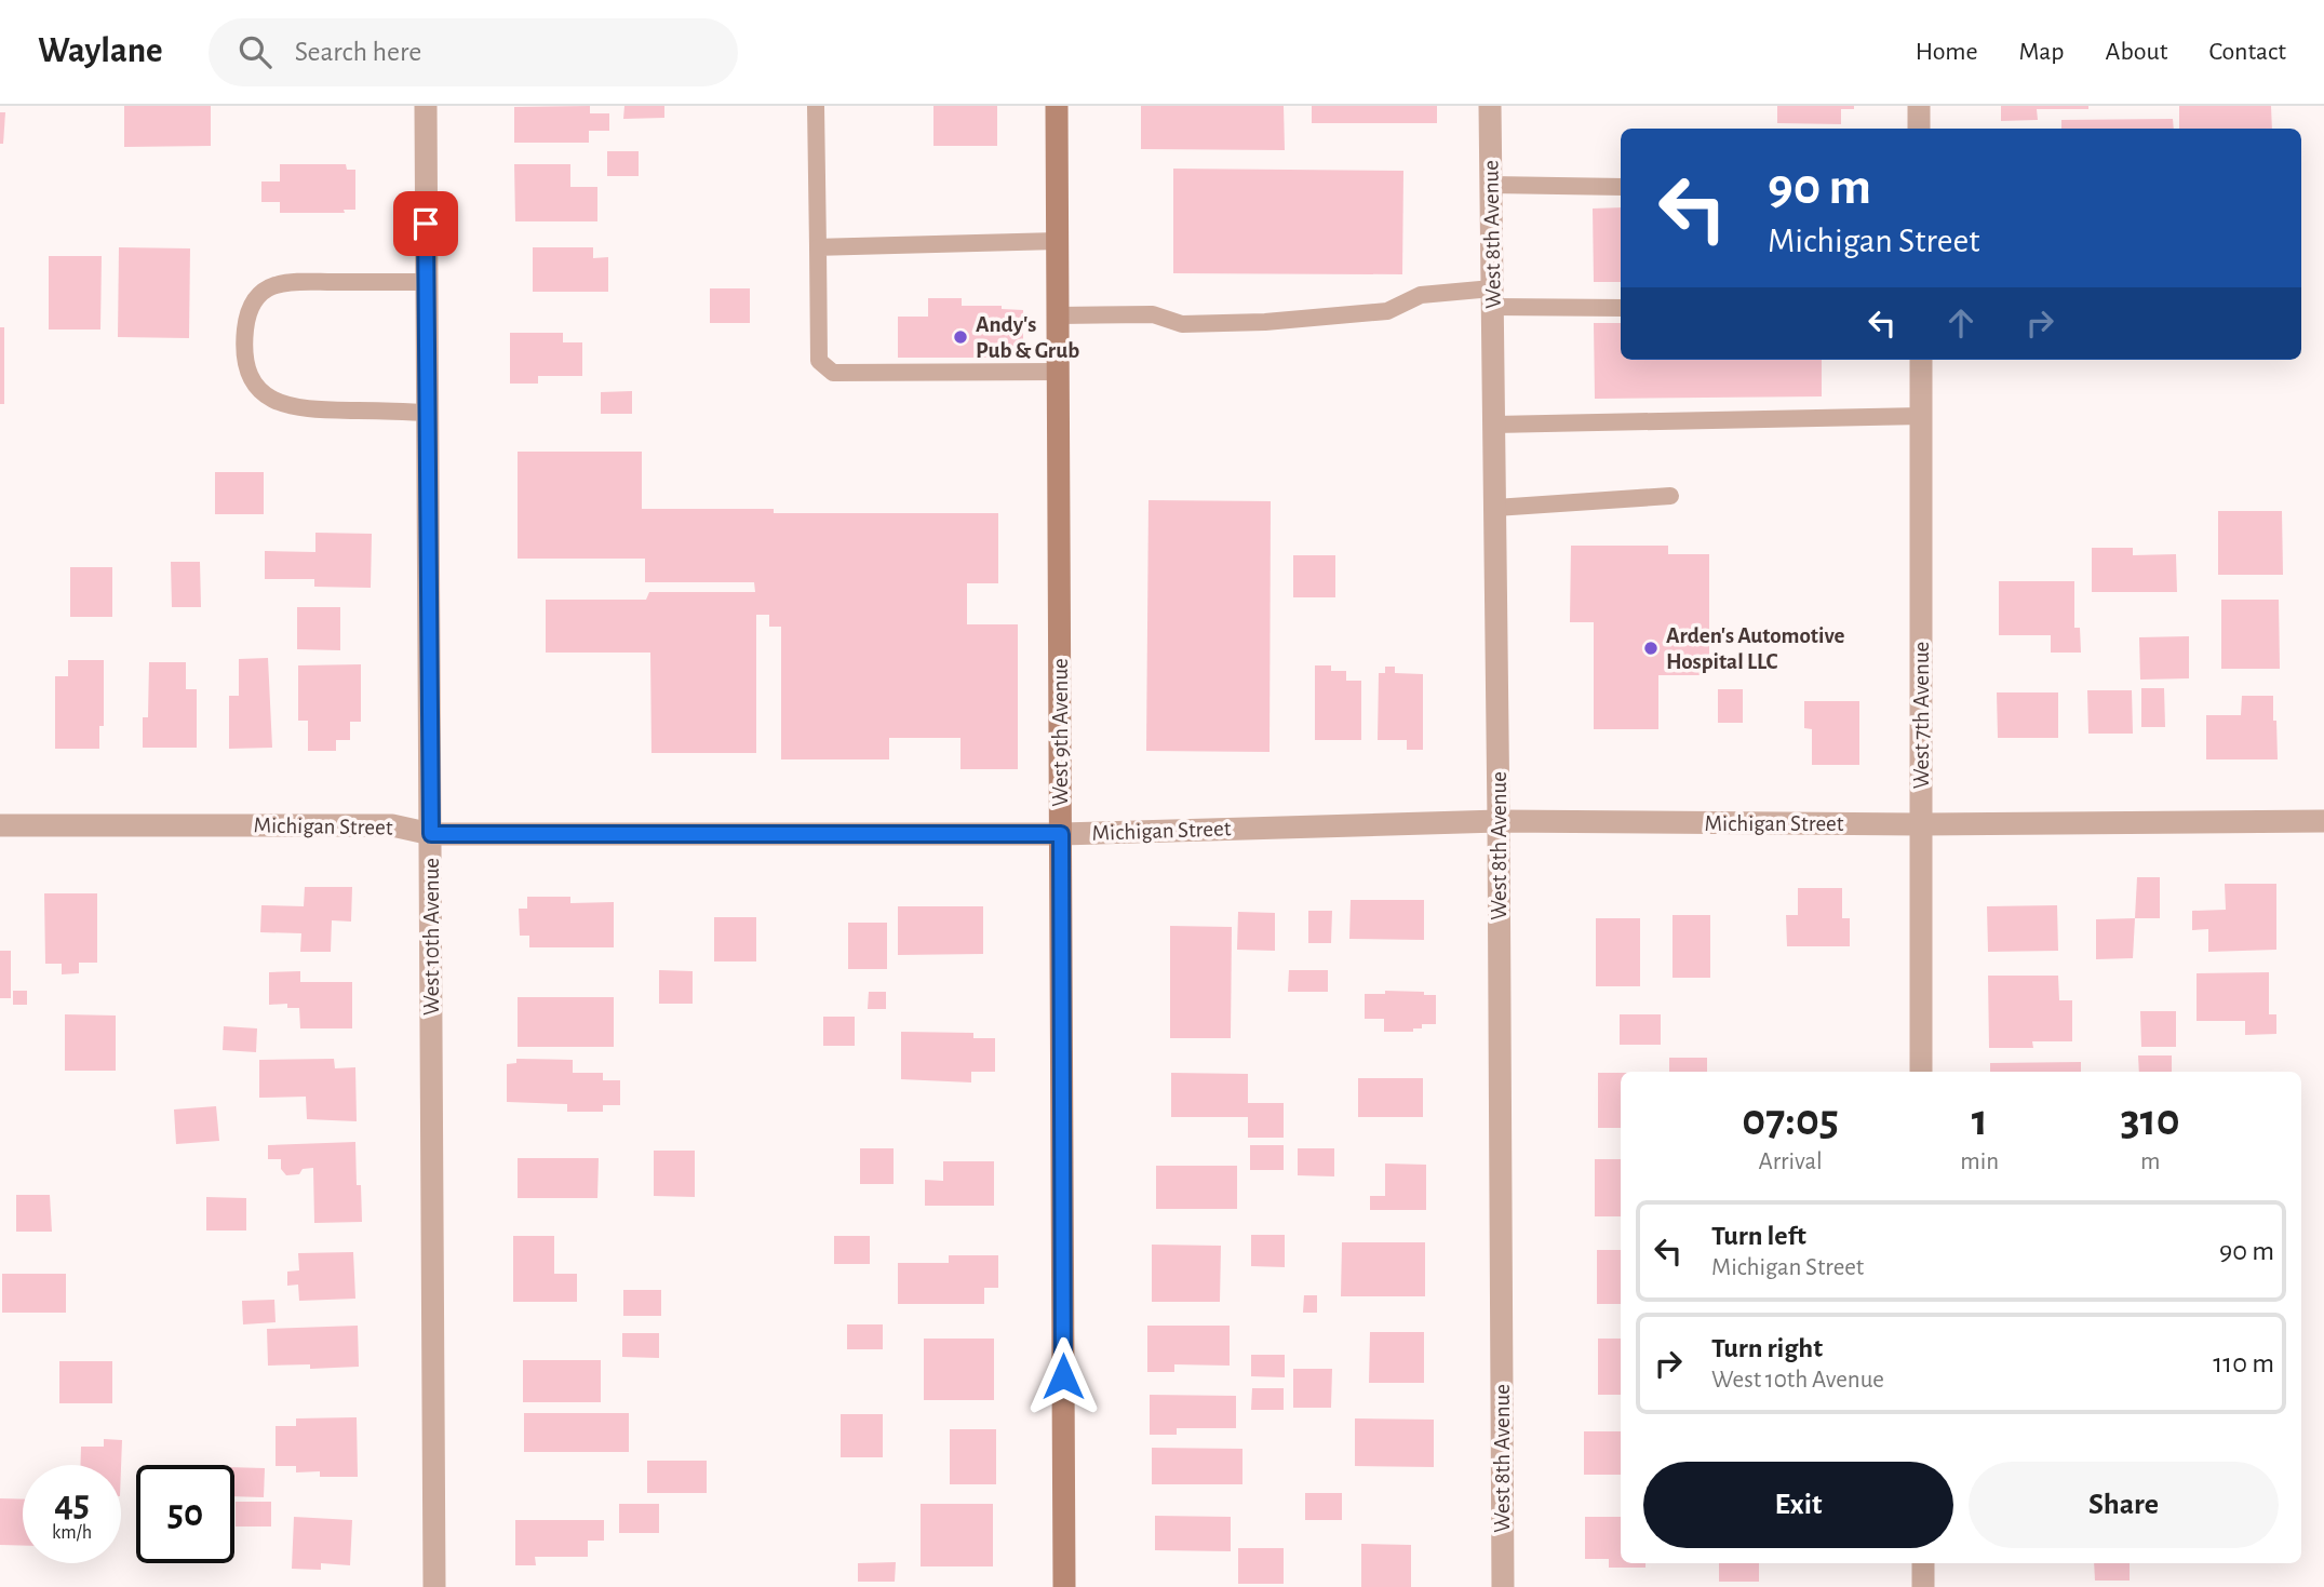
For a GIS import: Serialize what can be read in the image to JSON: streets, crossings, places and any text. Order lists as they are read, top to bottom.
{
  "streets": {
    "main road": ["West 9th Avenue"],
    "street": [
      "West 8th Avenue",
      "West 7th Avenue",
      "Michigan Street",
      "West 10th Avenue"
    ]
  },
  "crossings": [
    ["West 8th Avenue", "Michigan Street"],
    ["West 7th Avenue", "Michigan Street"],
    ["West 9th Avenue", "Michigan Street"],
    ["Michigan Street", "West 10th Avenue"]
  ],
  "places": ["Andy's Pub & Grub", "Arden's Automotive Hospital LLC"],
  "page": {
    "header": "Waylane",
    "search": "Search here",
    "nav": [
      "Home",
      "Map",
      "About",
      "Contact"
    ],
    "turn": ["90 m", "Michigan Street"],
    "eta": [
      "07:05",
      "Arrival",
      "1",
      "min",
      "310",
      "m"
    ],
    "list": [
      {
        "name": "Turn left",
        "note": "Michigan Street",
        "value": "90 m"
      },
      {
        "name": "Turn right",
        "note": "West 10th Avenue",
        "value": "110 m"
      }
    ],
    "buttons": ["Exit", "Share"],
    "speed": "45 km/h",
    "limit": "50"
  }
}
